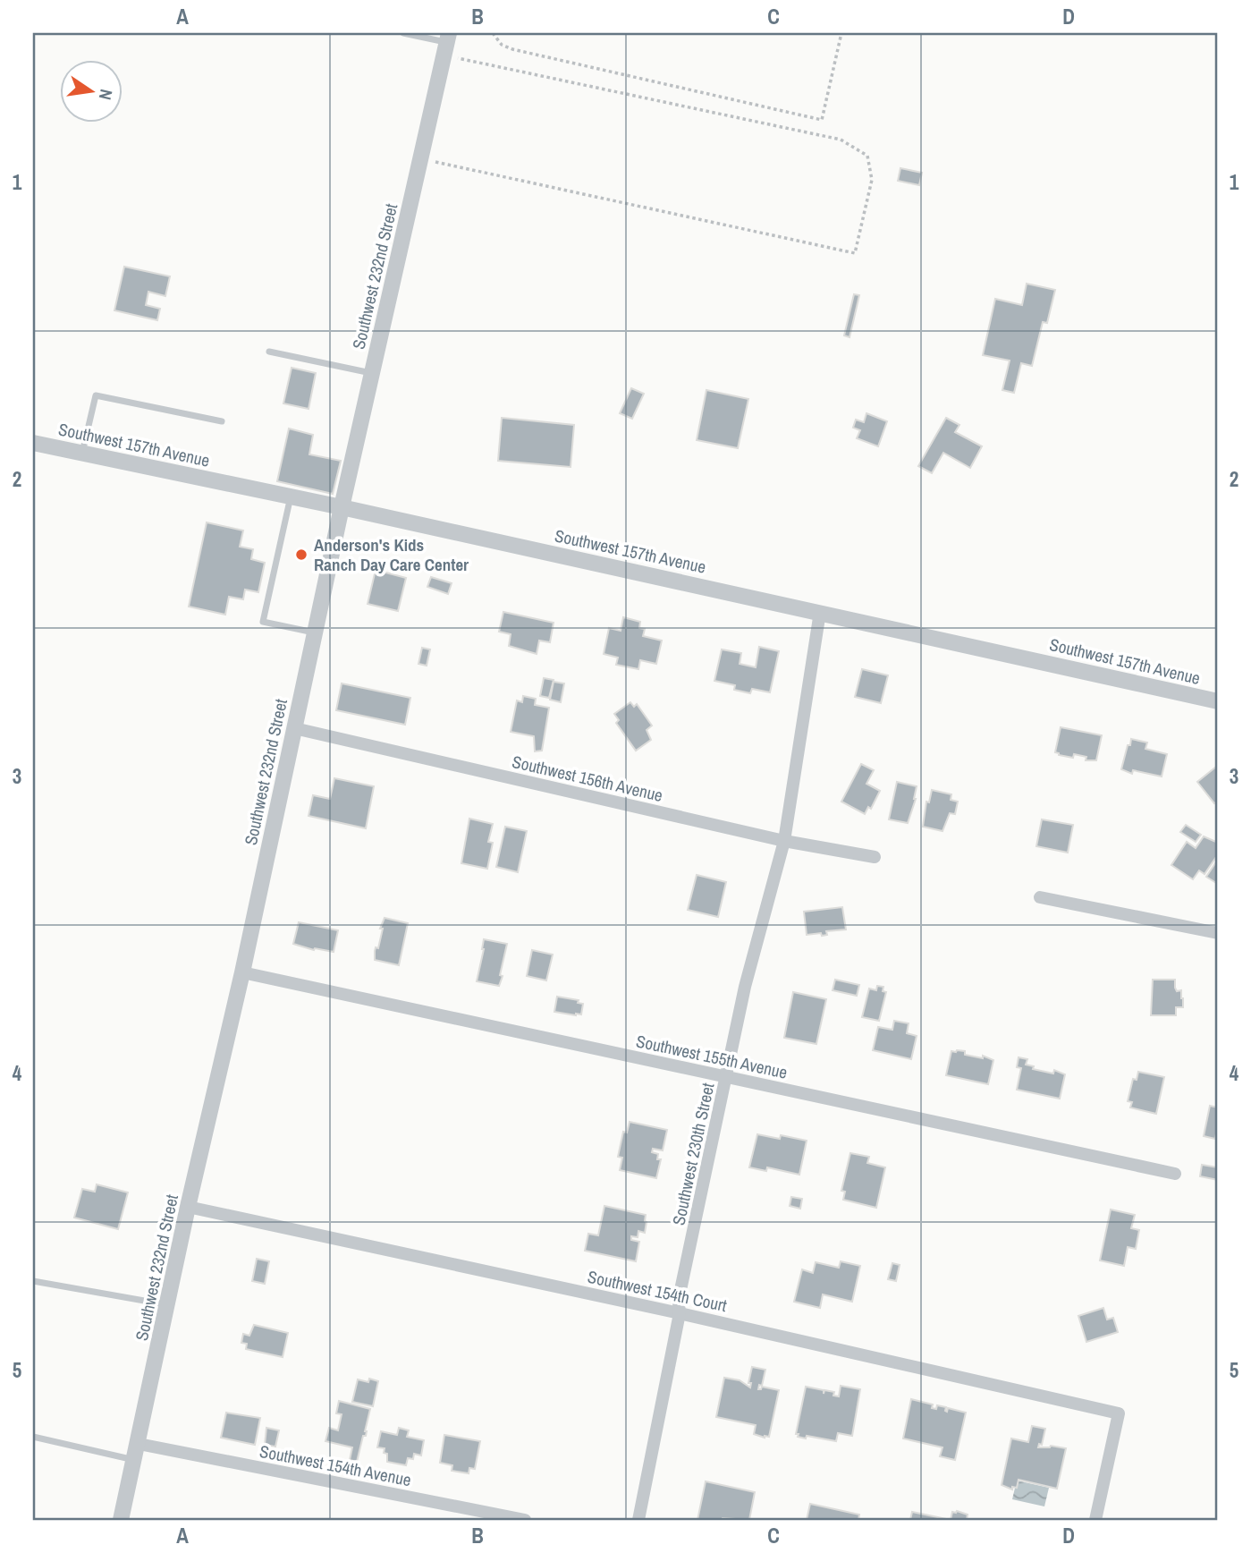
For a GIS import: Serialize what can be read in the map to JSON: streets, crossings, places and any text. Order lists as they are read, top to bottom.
{
  "streets": {
    "street": [
      "Southwest 232nd Street",
      "Southwest 157th Avenue",
      "Southwest 156th Avenue",
      "Southwest 155th Avenue",
      "Southwest 230th Street",
      "Southwest 154th Court",
      "Southwest 154th Avenue"
    ]
  },
  "crossings": [
    ["Southwest 232nd Street", "Southwest 157th Avenue"],
    ["Southwest 232nd Street", "Southwest 156th Avenue"],
    ["Southwest 232nd Street", "Southwest 155th Avenue"],
    ["Southwest 232nd Street", "Southwest 154th Court"],
    ["Southwest 232nd Street", "Southwest 154th Avenue"],
    ["Southwest 157th Avenue", "Southwest 230th Street"],
    ["Southwest 156th Avenue", "Southwest 230th Street"],
    ["Southwest 155th Avenue", "Southwest 230th Street"],
    ["Southwest 230th Street", "Southwest 154th Court"]
  ],
  "places": ["Anderson's Kids Ranch Day Care Center"],
  "north": "right",
  "grid": {
    "columns": [
      "A",
      "B",
      "C",
      "D"
    ],
    "rows": [
      "1",
      "2",
      "3",
      "4",
      "5"
    ]
  }
}
